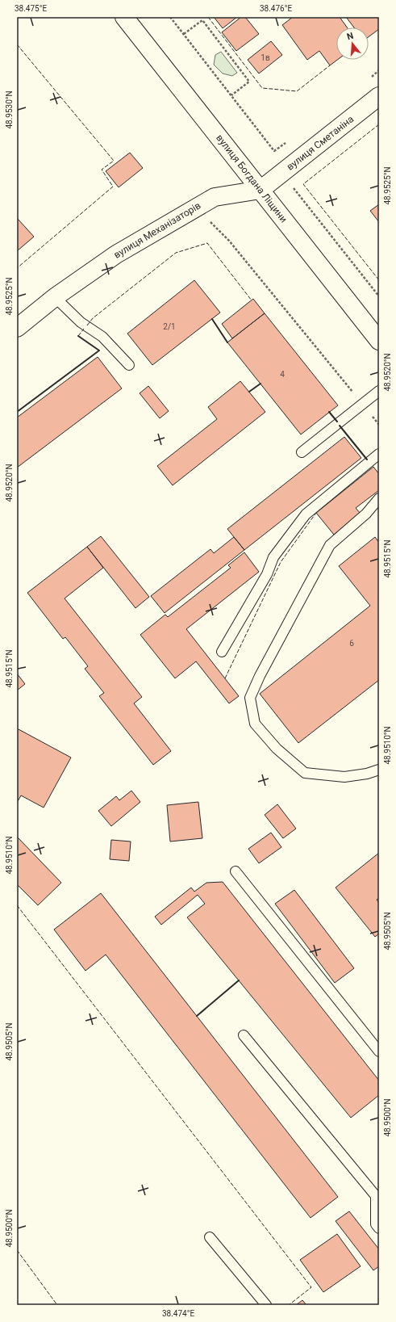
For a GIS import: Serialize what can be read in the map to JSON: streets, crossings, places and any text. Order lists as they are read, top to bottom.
{
  "streets": {
    "street": ["вулиця Сметаніна", "вулиця Богдана Ліщини", "вулиця Механізаторів"]
  },
  "crossings": [
    ["вулиця Сметаніна", "вулиця Богдана Ліщини"],
    ["вулиця Сметаніна", "вулиця Механізаторів"],
    ["вулиця Богдана Ліщини", "вулиця Механізаторів"]
  ],
  "house_numbers": [
    "1в",
    "2/1",
    "4",
    "6"
  ],
  "north": "top",
  "coordinates": [
    "38.475°E",
    "38.476°E",
    "48.9530°N",
    "48.9525°N",
    "48.9520°N",
    "48.9515°N",
    "48.9510°N",
    "48.9505°N",
    "48.9500°N",
    "38.474°E"
  ]
}
